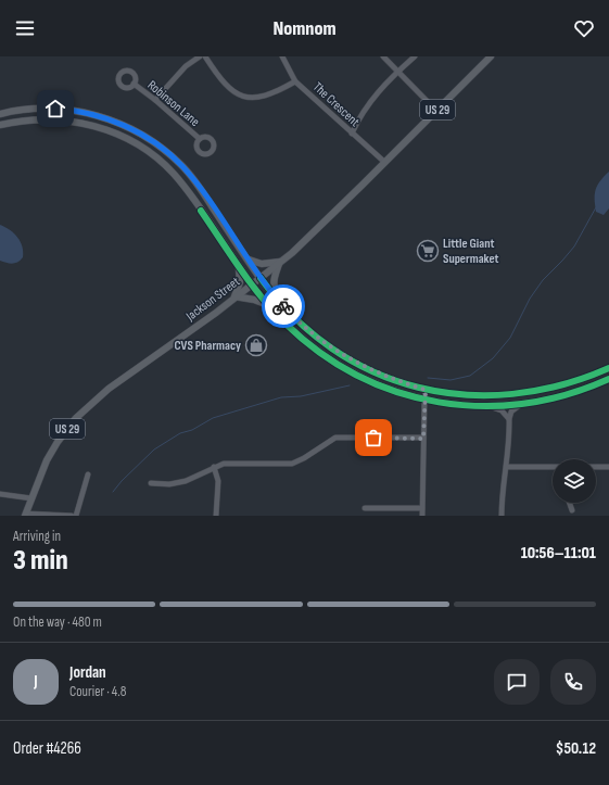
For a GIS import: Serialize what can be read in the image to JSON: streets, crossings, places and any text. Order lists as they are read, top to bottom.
{
  "streets": {
    "main road": ["US 29", "Jackson Street"],
    "street": ["Robinson Lane", "The Crescent"]
  },
  "crossings": [
    ["The Crescent", "Jackson Street"]
  ],
  "places": {
    "supermarket": ["Little Giant Supermaket"],
    "shop": ["CVS Pharmacy"]
  },
  "page": {
    "header": "Nomnom",
    "heading": ["3 min", "Arriving in", "10:56–11:01"],
    "panel": [
      "Jordan",
      "Courier · 4.8",
      "Order #4266",
      "$50.12"
    ],
    "bar": "On the way · 480 m",
    "round": "J"
  }
}
